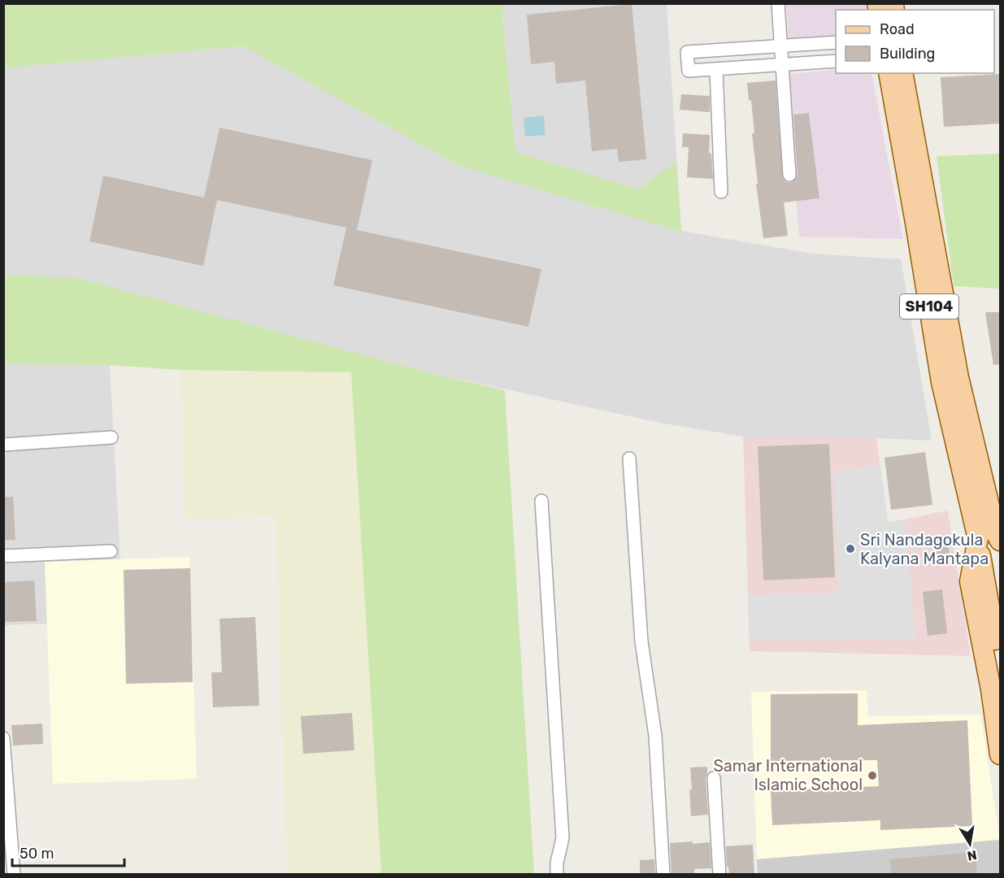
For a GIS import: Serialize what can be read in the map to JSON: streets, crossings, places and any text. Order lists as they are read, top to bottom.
{
  "streets": {
    "main road": ["SH104"]
  },
  "places": ["Sri Nandagokula Kalyana Mantapa", "Samar International Islamic School"],
  "legend": ["Road", "Building"],
  "scale_bar": "50 m",
  "north": "bottom"
}
